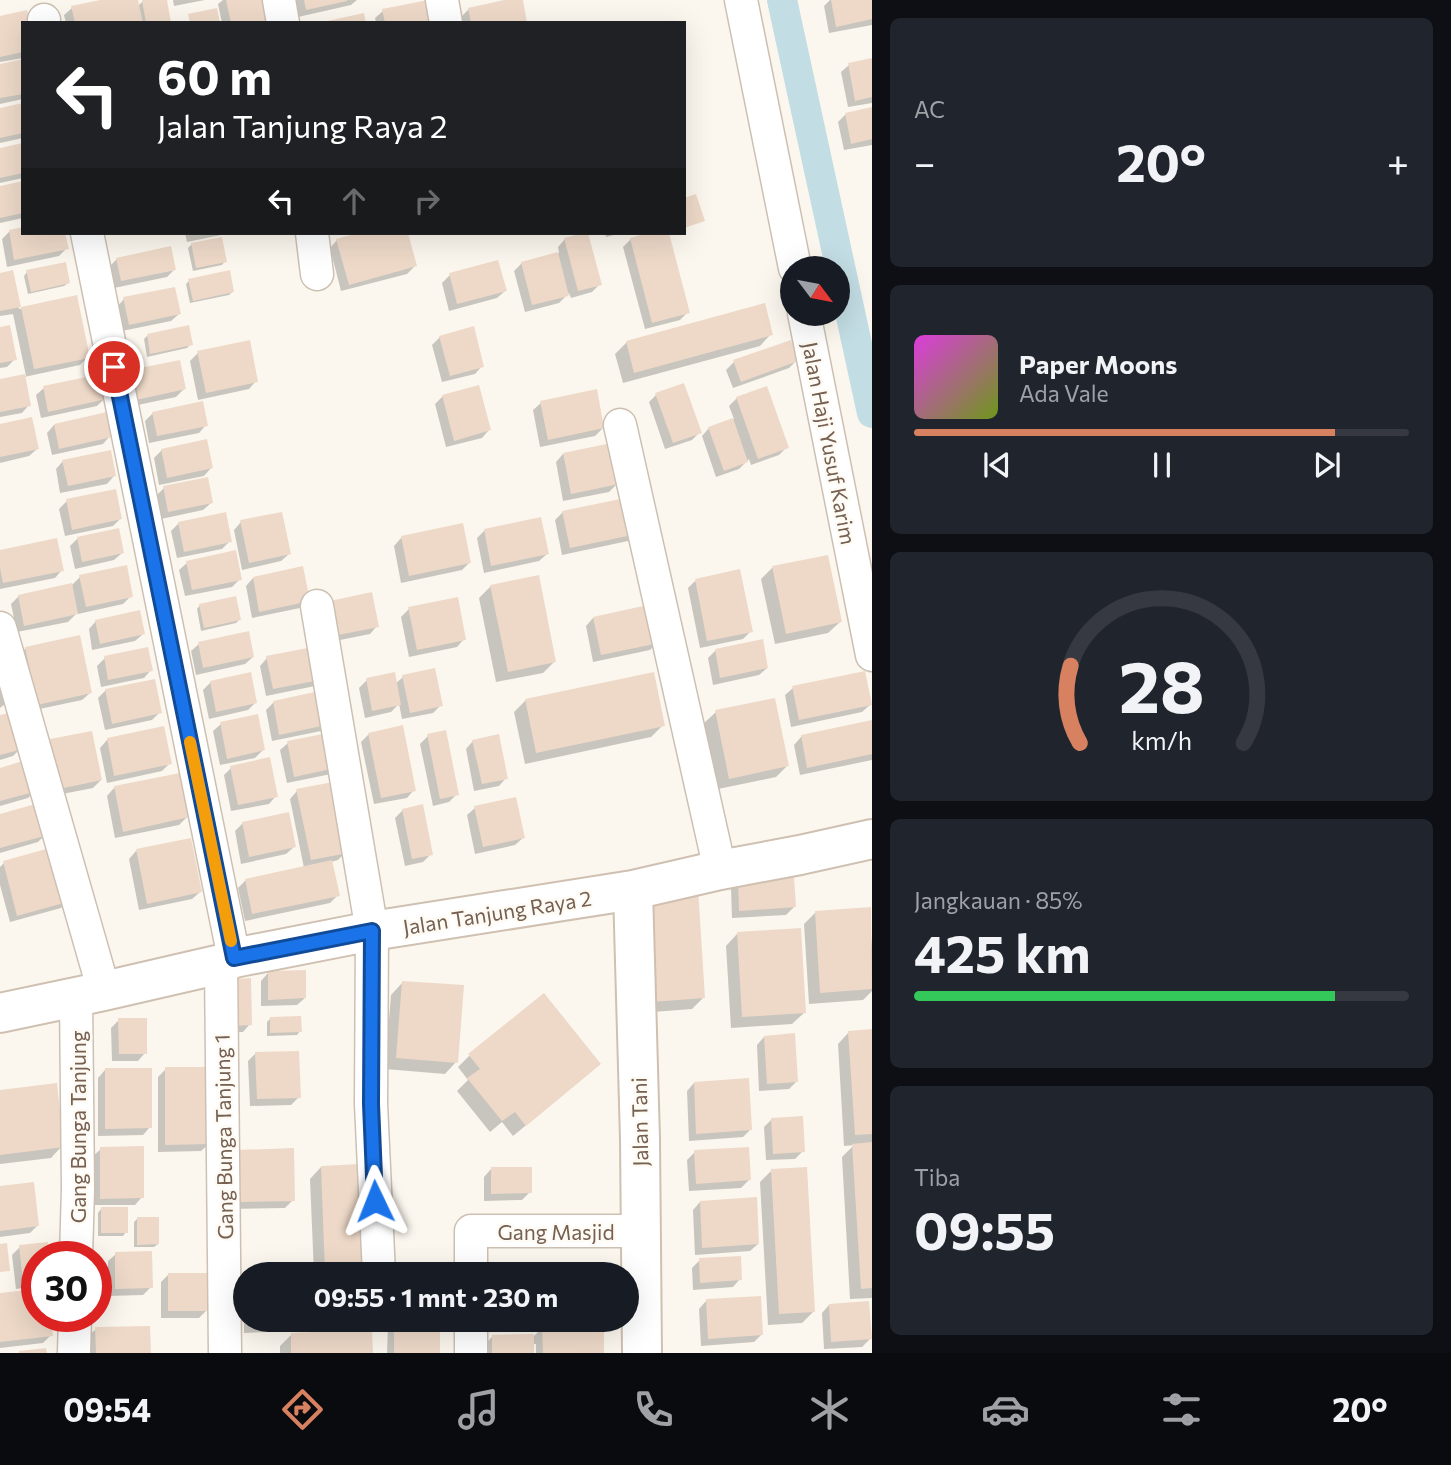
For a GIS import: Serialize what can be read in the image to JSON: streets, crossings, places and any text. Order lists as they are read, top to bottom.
{
  "streets": {
    "street": [
      "Jalan Haji Yusuf Karim",
      "Jalan Tanjung Raya 2",
      "Jalan Tani",
      "Gang Bunga Tanjung",
      "Gang Bunga Tanjung 1",
      "Gang Masjid"
    ]
  },
  "crossings": [
    ["Jalan Tanjung Raya 2", "Jalan Tani"],
    ["Jalan Tanjung Raya 2", "Gang Bunga Tanjung"],
    ["Jalan Tanjung Raya 2", "Gang Bunga Tanjung 1"],
    ["Jalan Tani", "Gang Masjid"]
  ],
  "north": "bottom right",
  "page": {
    "tile": [
      "AC",
      ["Jangkauan · 85%", "425 km"],
      ["Tiba", "09:55"]
    ],
    "turn": ["60 m", "Jalan Tanjung Raya 2"],
    "heat": ["−", "20°", "+"],
    "song": ["Paper Moons", "Ada Vale"],
    "limit": "30",
    "trip": "09:55 · 1 mnt · 230 m",
    "tabs": ["09:54", "20°"],
    "gauge": ["28", "km/h"]
  }
}
